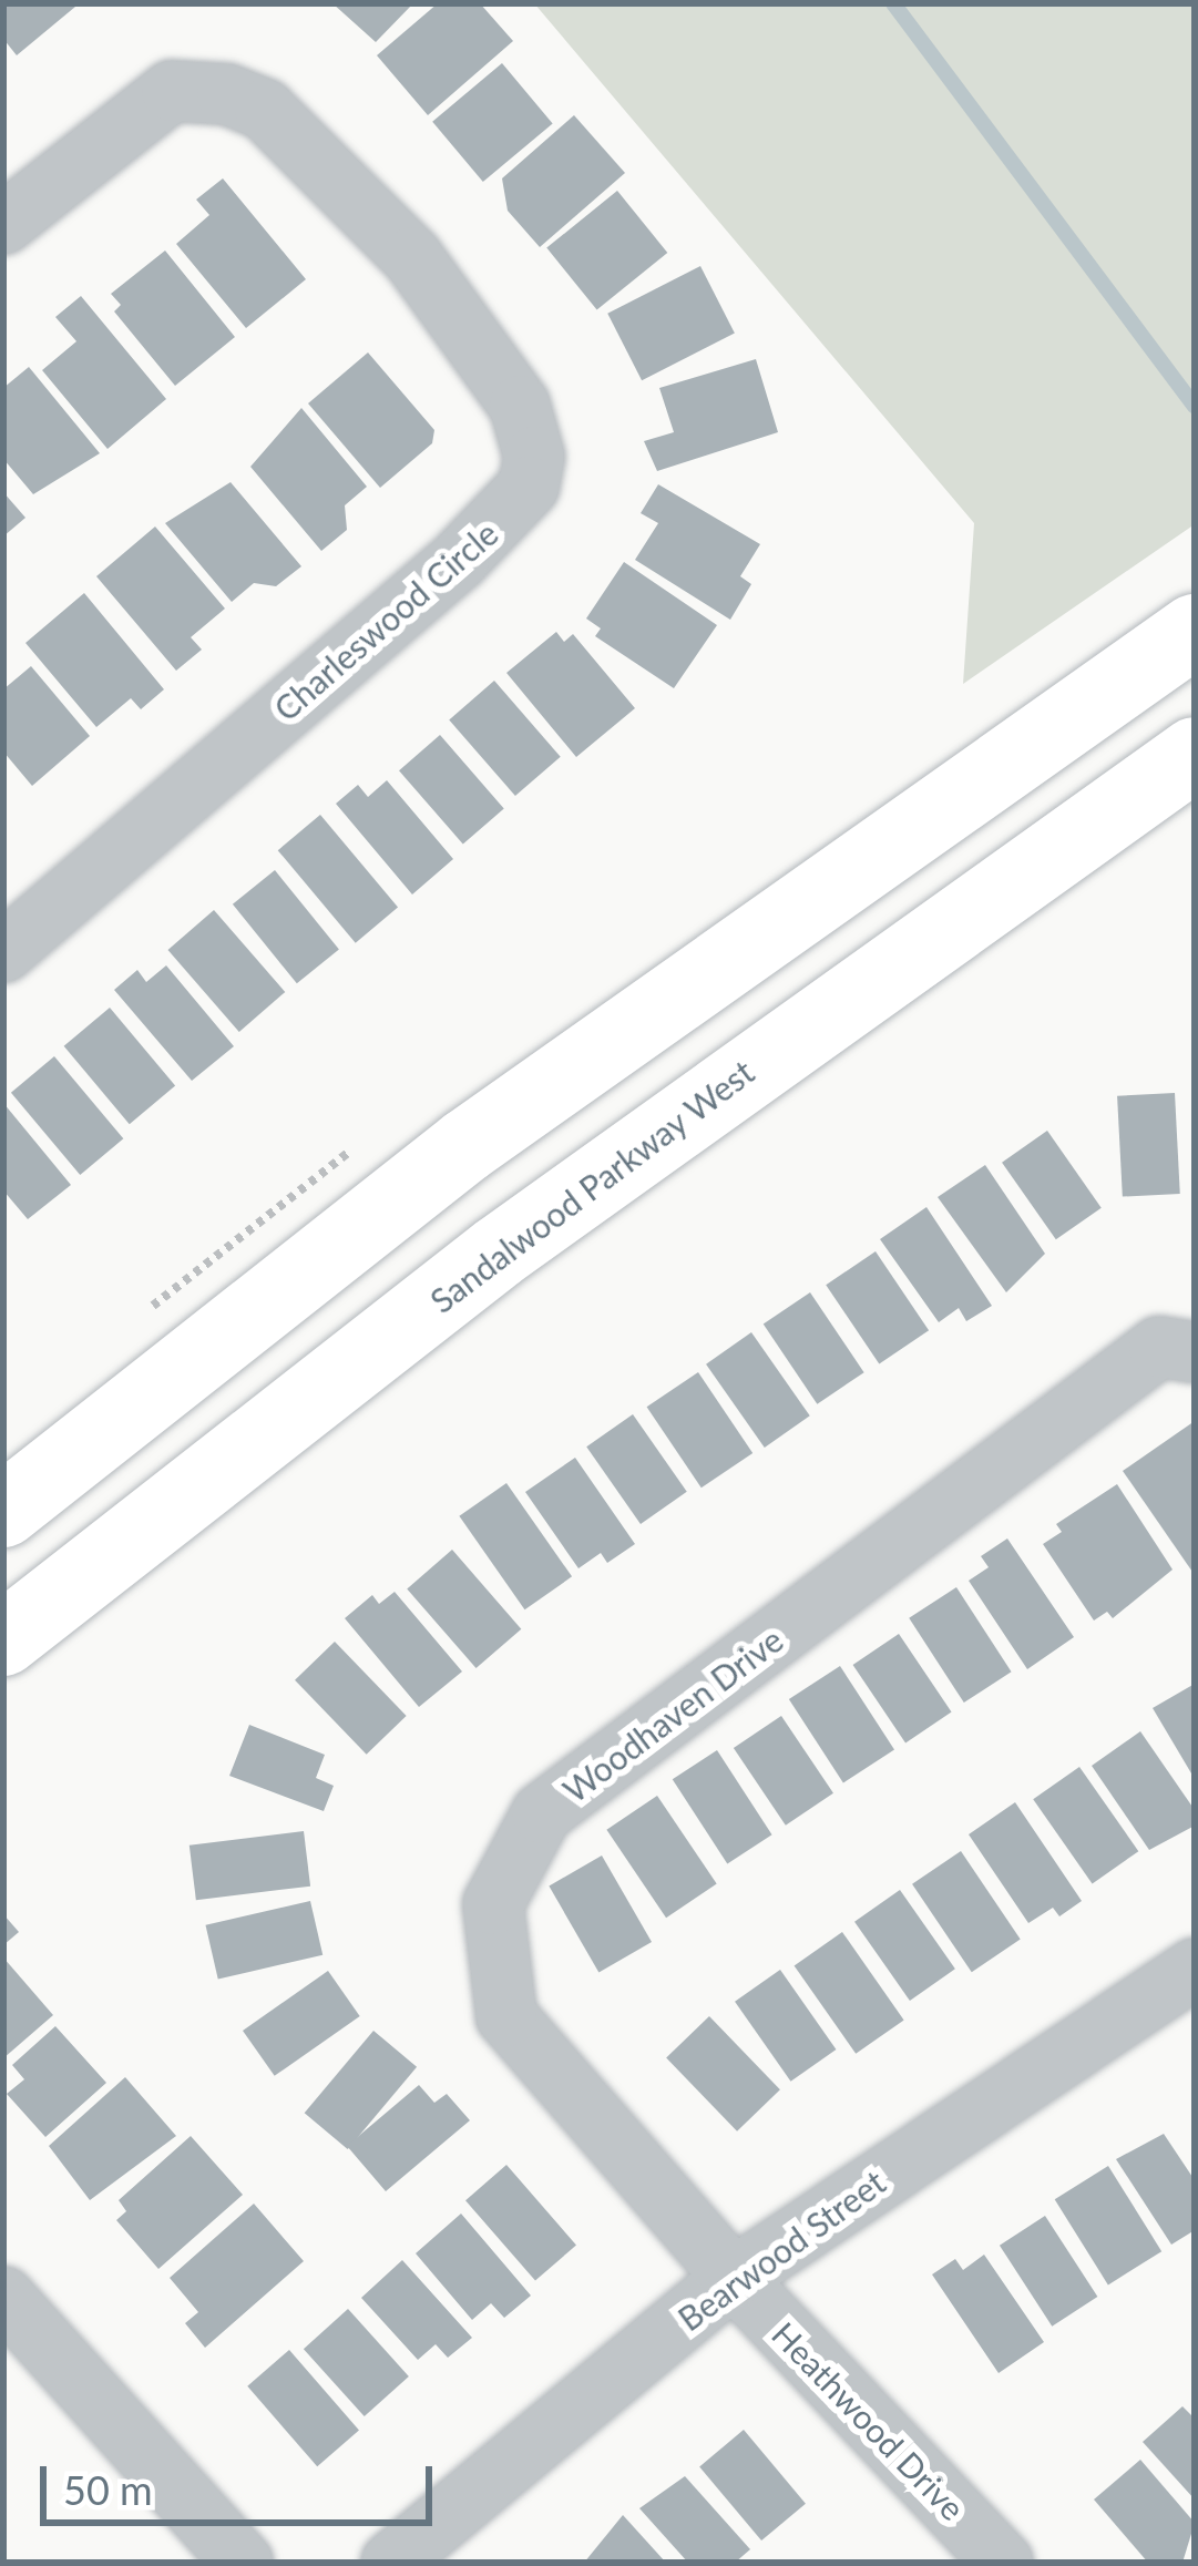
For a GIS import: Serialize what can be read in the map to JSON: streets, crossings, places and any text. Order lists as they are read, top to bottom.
{
  "streets": {
    "main road": ["Sandalwood Parkway West"],
    "street": [
      "Charleswood Circle",
      "Woodhaven Drive",
      "Bearwood Street",
      "Heathwood Drive"
    ]
  },
  "crossings": [
    ["Woodhaven Drive", "Bearwood Street"],
    ["Woodhaven Drive", "Heathwood Drive"],
    ["Bearwood Street", "Heathwood Drive"]
  ],
  "scale_bar": "50 m"
}
